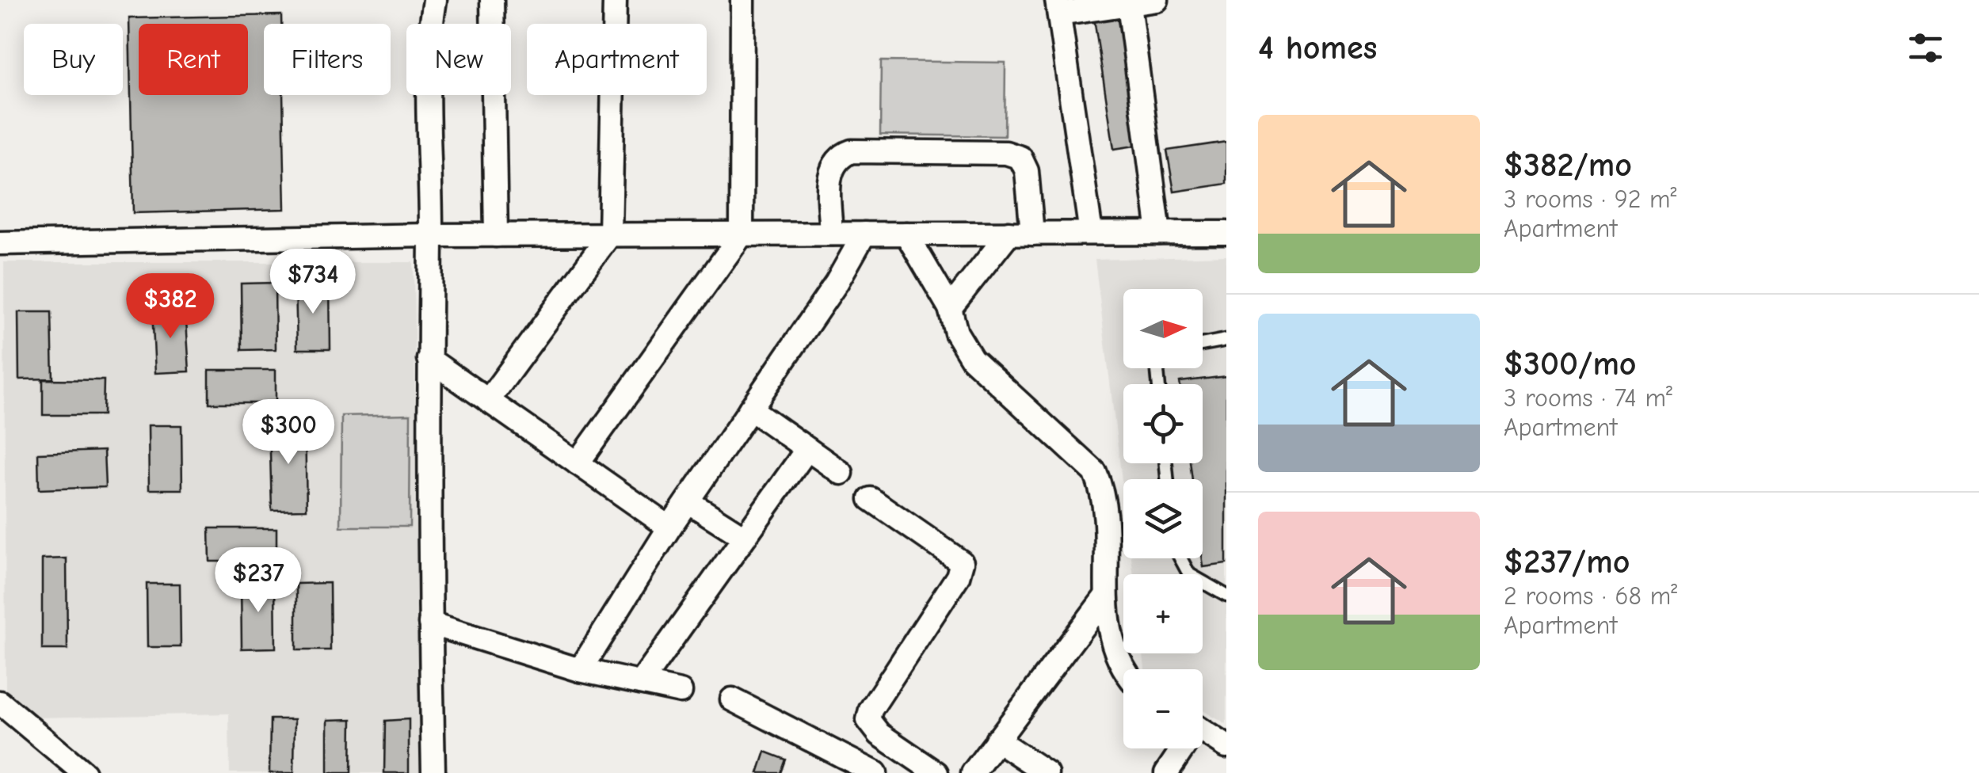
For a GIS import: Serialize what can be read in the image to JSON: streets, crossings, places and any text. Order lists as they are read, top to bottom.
{
  "north": "right",
  "page": {
    "heading": "4 homes",
    "chip": [
      "Buy",
      "Rent",
      "Filters",
      "New",
      "Apartment"
    ],
    "list": [
      {
        "name": "$382/mo",
        "note": "3 rooms · 92 m² · Apartment"
      },
      {
        "name": "$300/mo",
        "note": "3 rooms · 74 m² · Apartment"
      },
      {
        "name": "$237/mo",
        "note": "2 rooms · 68 m² · Apartment"
      }
    ],
    "price": [
      "$734",
      "$382",
      "$300",
      "$237"
    ],
    "map_buttons": ["+", "−"]
  }
}
